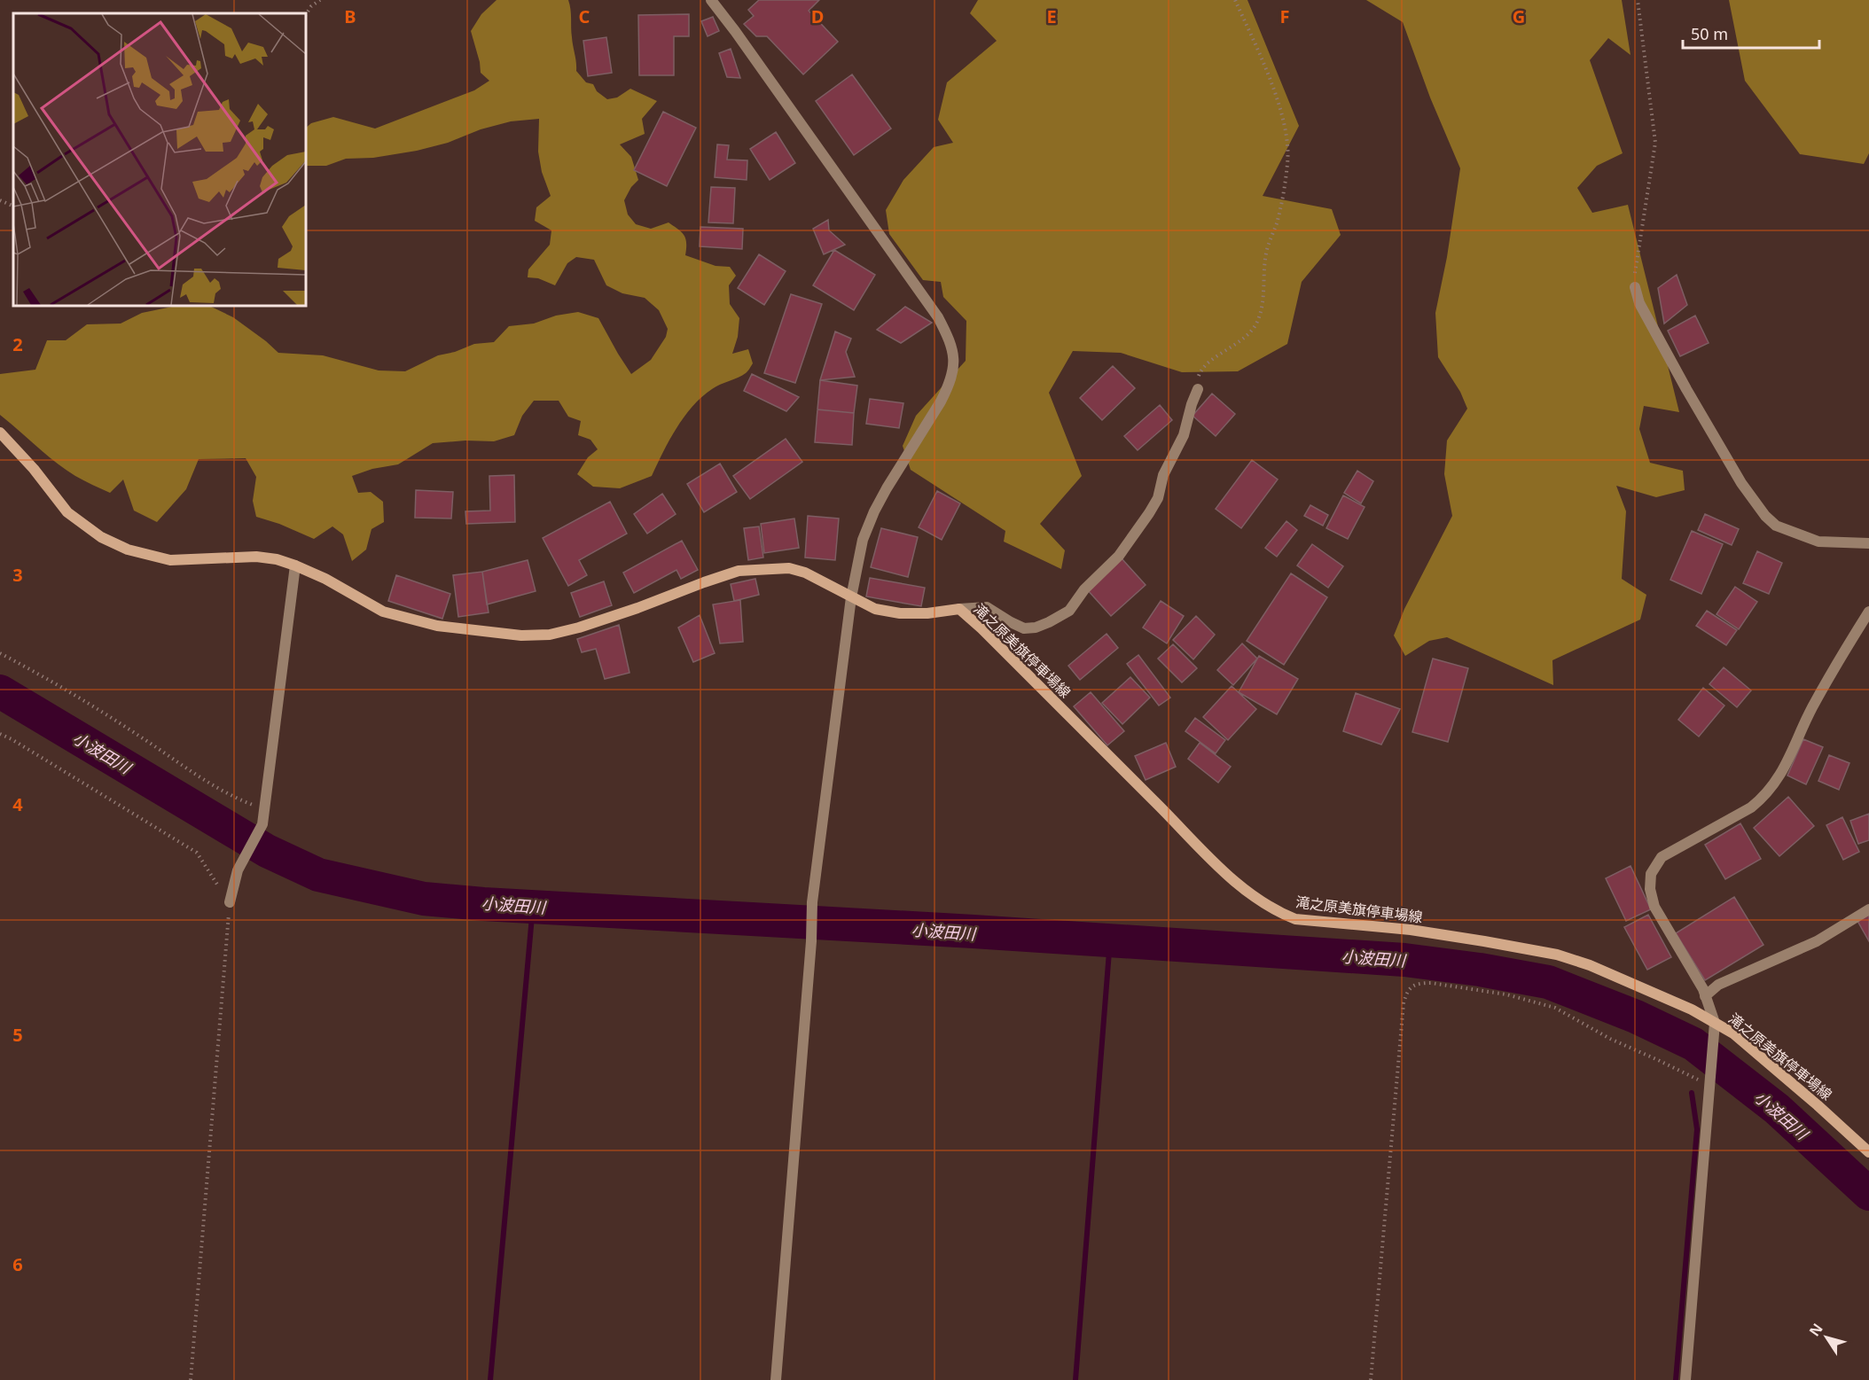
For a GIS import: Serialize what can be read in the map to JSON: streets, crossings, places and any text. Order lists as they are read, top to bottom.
{
  "streets": {
    "main road": ["滝之原美旗停車場線"]
  },
  "water": ["小波田川"],
  "scale_bar": "50 m",
  "north": "top left",
  "grid": {
    "columns": [
      "B",
      "C",
      "D",
      "E",
      "F",
      "G"
    ],
    "rows": [
      "2",
      "3",
      "4",
      "5",
      "6"
    ]
  }
}
